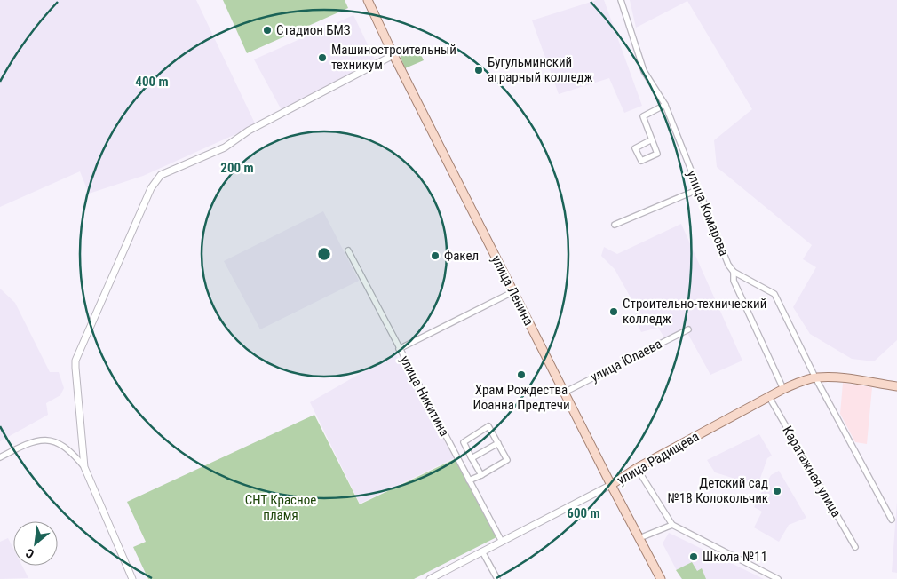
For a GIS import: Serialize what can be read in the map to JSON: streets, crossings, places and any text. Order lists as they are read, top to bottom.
{
  "streets": {
    "main road": ["улица Ленина", "улица Радищева"],
    "street": [
      "улица Комарова",
      "улица Юлаева",
      "улица Никитина",
      "Каратажная улица"
    ]
  },
  "crossings": [
    ["улица Комарова", "улица Радищева"],
    ["улица Ленина", "улица Юлаева"],
    ["улица Ленина", "улица Радищева"],
    ["улица Никитина", "улица Радищева"],
    ["улица Радищева", "Каратажная улица"]
  ],
  "parks": ["СНТ Красное пламя"],
  "places": [
    "Стадион БМЗ",
    "Машиностроительный техникум",
    "Бугульминский аграрный колледж",
    "Факел",
    "Строительно-технический колледж",
    "Храм Рождества Иоанна Предтечи",
    "Детский сад №18 Колокольчик",
    "Школа №11"
  ],
  "north": "bottom left",
  "rings": ["400 m", "200 m", "600 m"]
}
